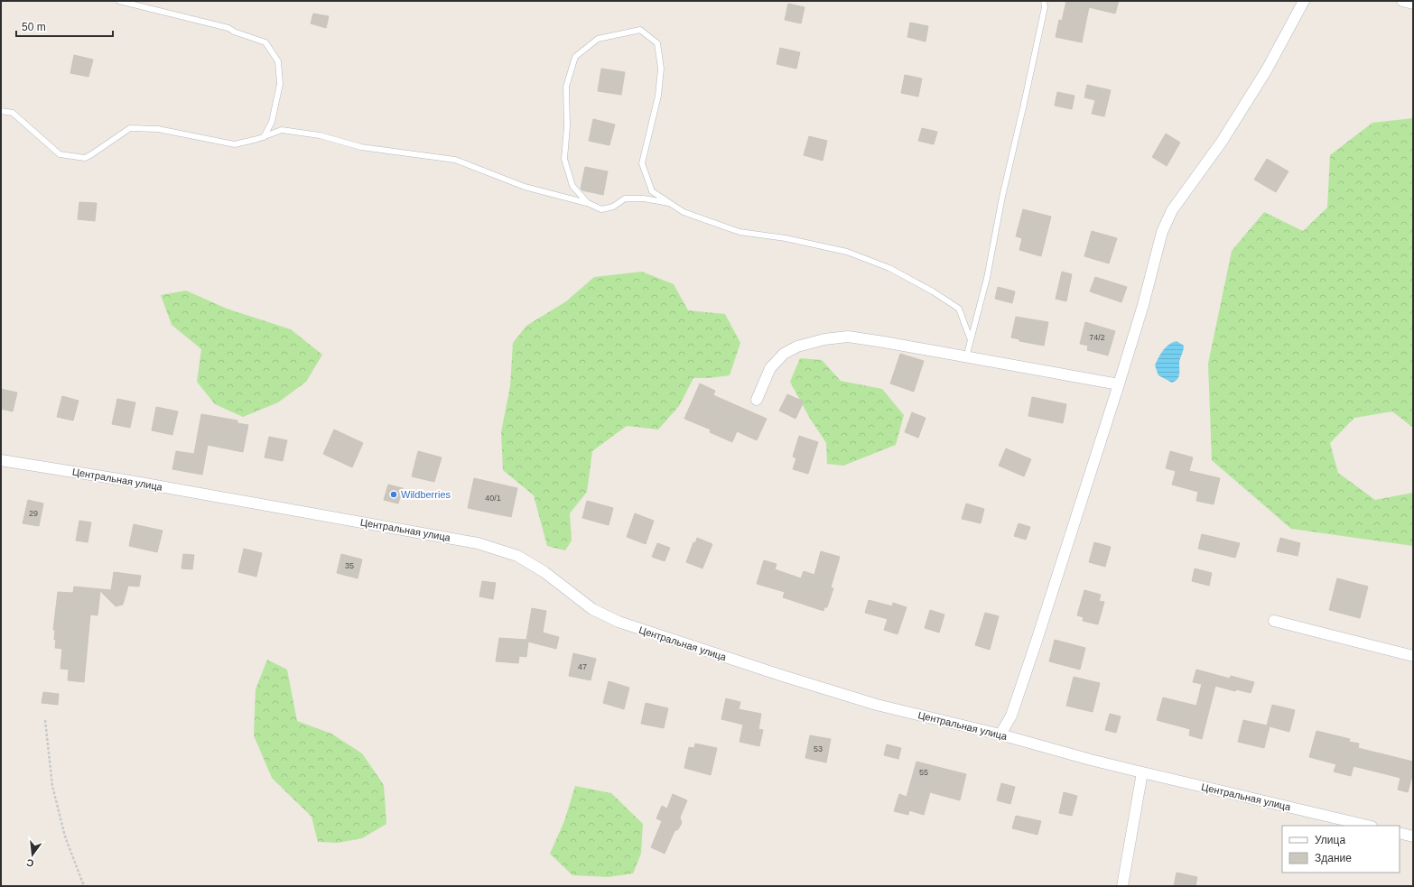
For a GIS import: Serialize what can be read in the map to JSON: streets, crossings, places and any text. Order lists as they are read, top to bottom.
{
  "streets": {
    "street": ["Центральная улица"]
  },
  "places": ["Wildberries"],
  "house_numbers": [
    "74/2",
    "40/1",
    "29",
    "35",
    "47",
    "53",
    "55"
  ],
  "legend": ["Улица", "Здание"],
  "scale_bar": "50 m",
  "north": "bottom"
}
